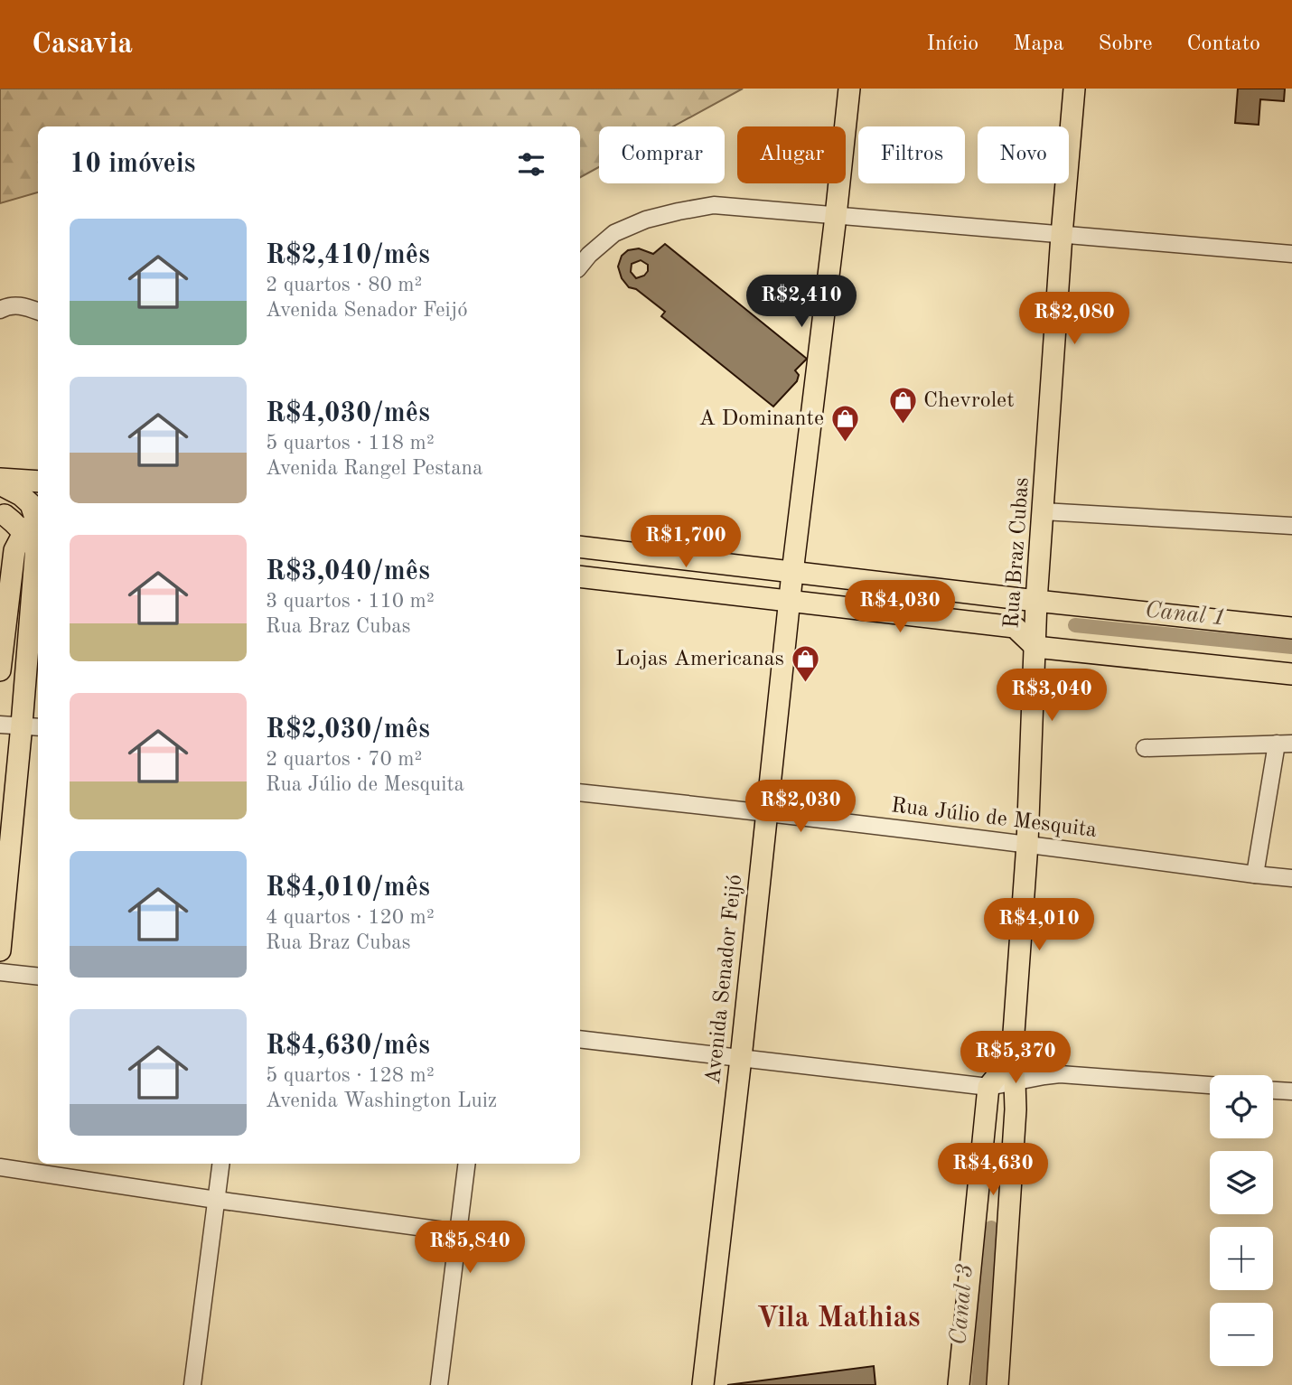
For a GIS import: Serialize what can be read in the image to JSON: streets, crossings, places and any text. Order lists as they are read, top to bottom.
{
  "streets": {
    "main road": ["Rua Braz Cubas", "Avenida Senador Feijó"],
    "street": ["Rua Júlio de Mesquita"]
  },
  "crossings": [
    ["Rua Braz Cubas", "Rua Júlio de Mesquita"],
    ["Rua Júlio de Mesquita", "Avenida Senador Feijó"]
  ],
  "districts": ["Vila Mathias"],
  "water": ["Canal 1", "Canal 3"],
  "places": {
    "shop": ["Chevrolet", "A Dominante", "Lojas Americanas"]
  },
  "page": {
    "header": "Casavia",
    "nav": [
      "Início",
      "Mapa",
      "Sobre",
      "Contato"
    ],
    "chip": [
      "Comprar",
      "Alugar",
      "Filtros",
      "Novo"
    ],
    "heading": "10 imóveis",
    "list": [
      {
        "name": "R$2,410/mês",
        "note": "2 quartos · 80 m² · Avenida Senador Feijó"
      },
      {
        "name": "R$4,030/mês",
        "note": "5 quartos · 118 m² · Avenida Rangel Pestana"
      },
      {
        "name": "R$3,040/mês",
        "note": "3 quartos · 110 m² · Rua Braz Cubas"
      },
      {
        "name": "R$2,030/mês",
        "note": "2 quartos · 70 m² · Rua Júlio de Mesquita"
      },
      {
        "name": "R$4,010/mês",
        "note": "4 quartos · 120 m² · Rua Braz Cubas"
      },
      {
        "name": "R$4,630/mês",
        "note": "5 quartos · 128 m² · Avenida Washington Luiz"
      }
    ],
    "price": [
      "R$2,410",
      "R$2,080",
      "R$1,700",
      "R$4,030",
      "R$3,040",
      "R$2,030",
      "R$4,010",
      "R$5,370",
      "R$4,630",
      "R$5,840"
    ],
    "map_buttons": ["+", "−"]
  }
}
